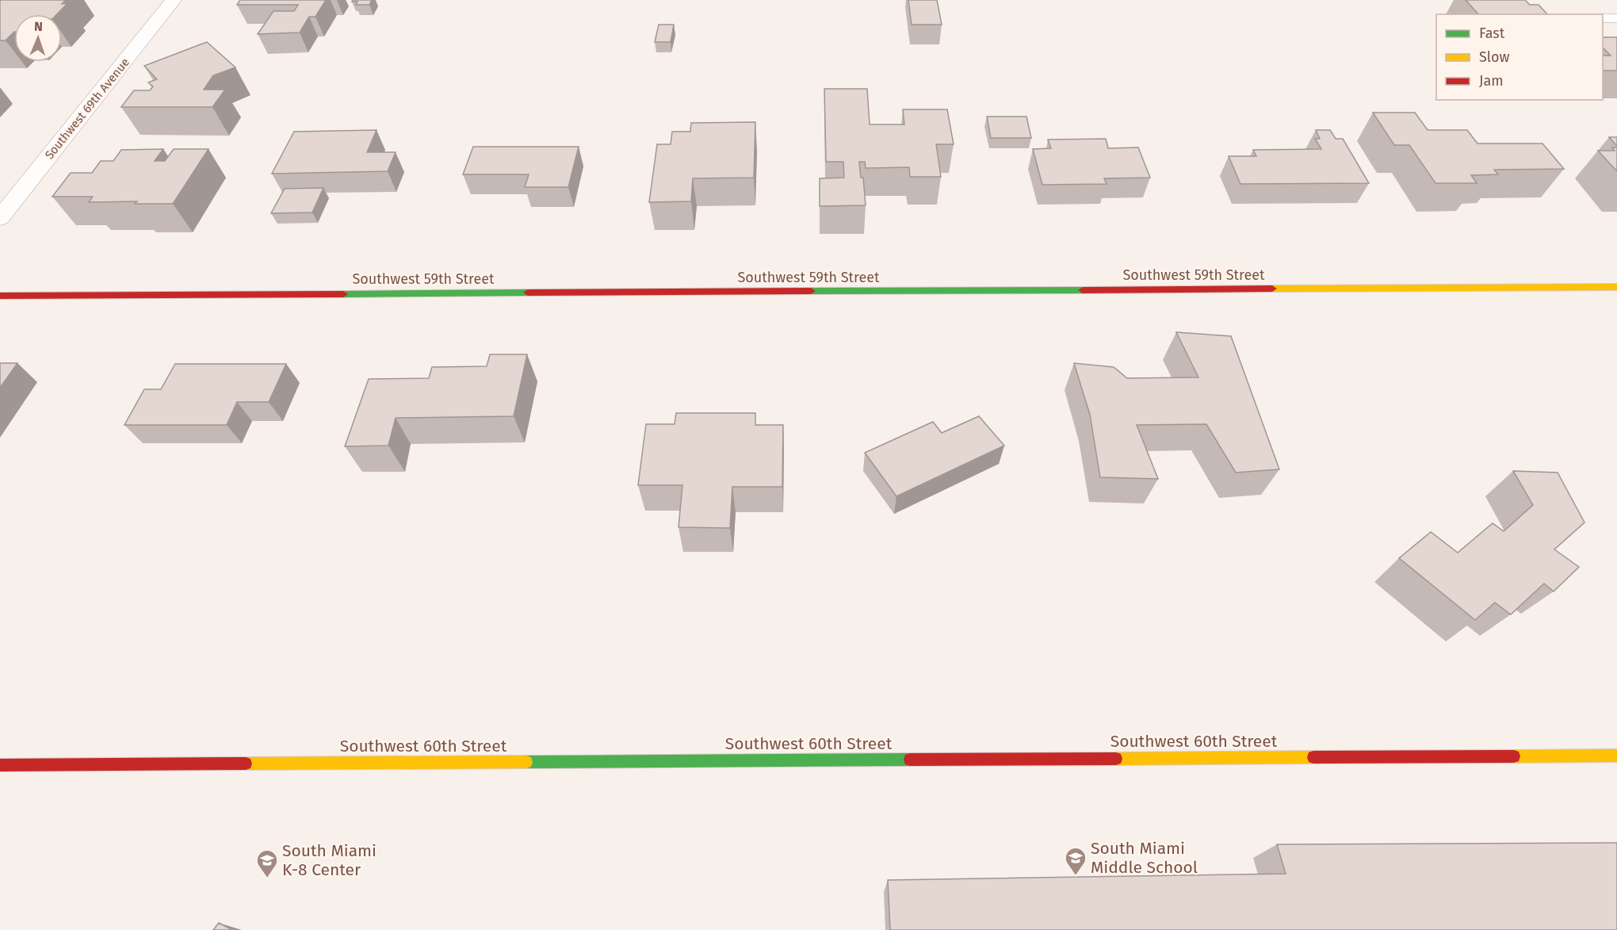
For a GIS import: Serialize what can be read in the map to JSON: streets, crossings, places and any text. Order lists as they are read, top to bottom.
{
  "streets": {
    "street": ["Southwest 69th Avenue", "Southwest 59th Street", "Southwest 60th Street"]
  },
  "places": {
    "school or university": ["South Miami Middle School", "South Miami K-8 Center"]
  },
  "legend": ["Fast", "Slow", "Jam"],
  "north": "top"
}
